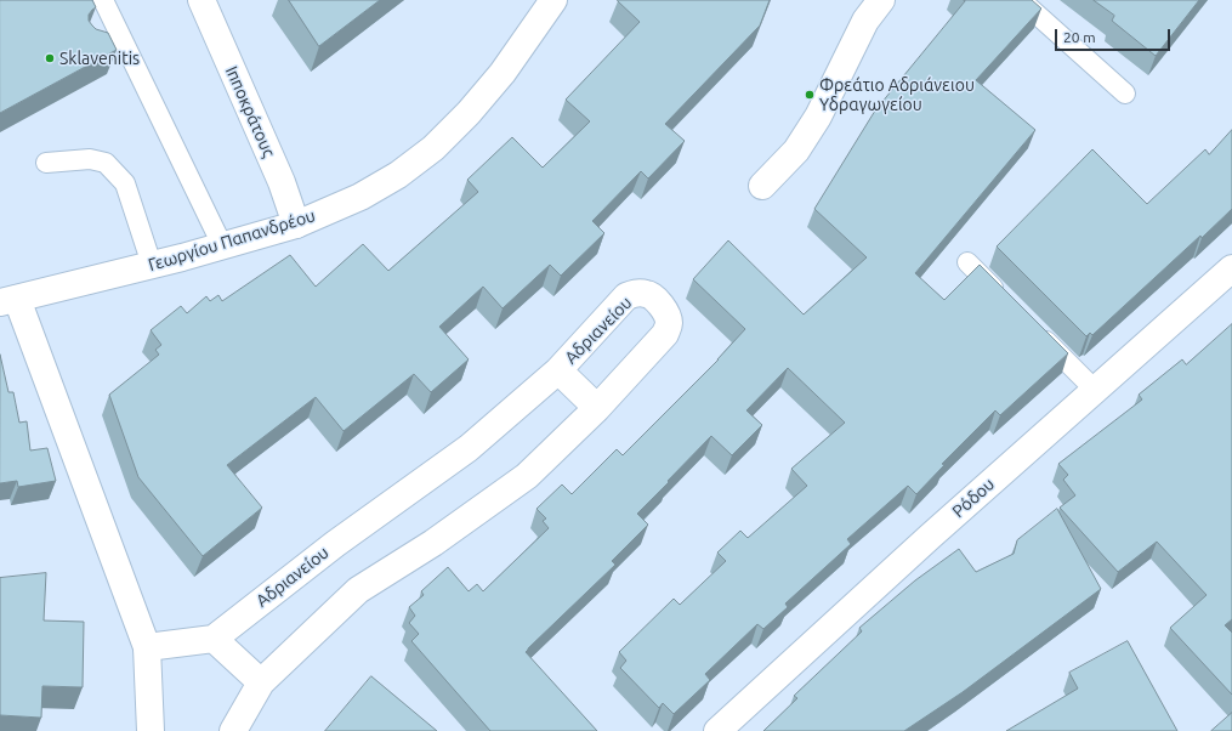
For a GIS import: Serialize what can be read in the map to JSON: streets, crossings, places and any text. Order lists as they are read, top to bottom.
{
  "streets": {
    "street": [
      "Ιπποκράτους",
      "Γεωργίου Παπανδρέου",
      "Αδριανείου",
      "Ρόδου"
    ]
  },
  "crossings": [
    ["Ιπποκράτους", "Γεωργίου Παπανδρέου"]
  ],
  "places": ["Sklavenitis", "Φρεάτιο Αδριάνειου Υδραγωγείου"],
  "scale_bar": "20 m"
}
